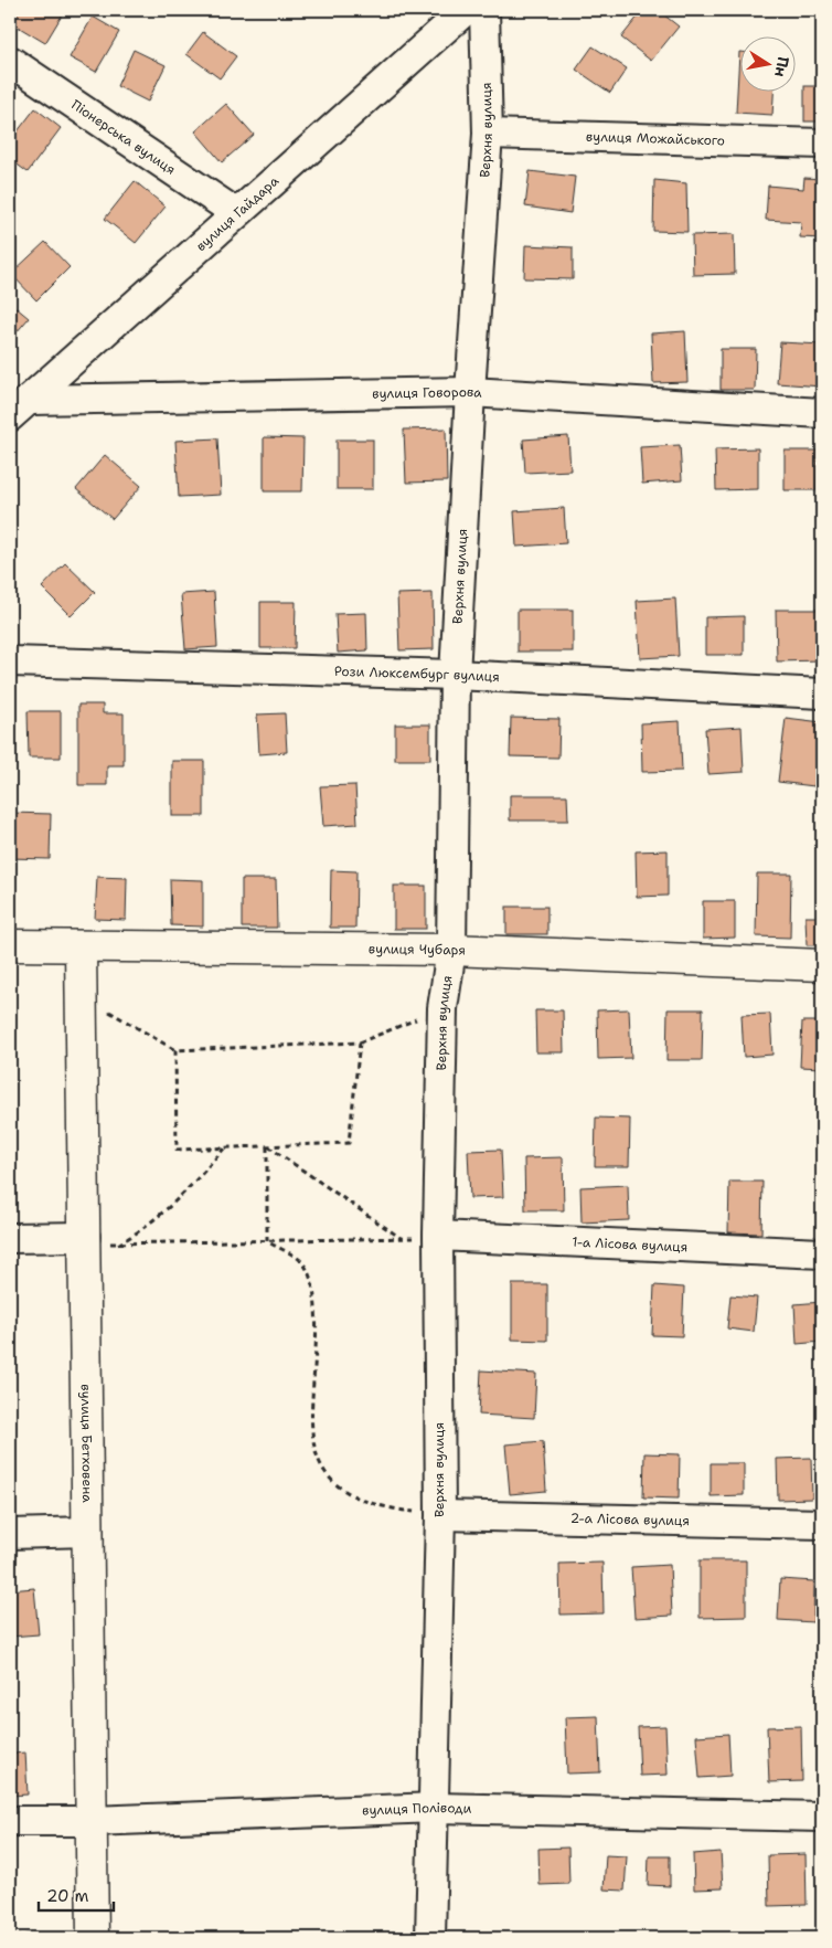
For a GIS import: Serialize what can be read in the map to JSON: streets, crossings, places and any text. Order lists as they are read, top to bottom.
{
  "streets": {
    "street": [
      "Верхня вулиця",
      "Піонерська вулиця",
      "вулиця Можайського",
      "вулиця Гайдара",
      "вулиця Говорова",
      "Рози Люксембург вулиця",
      "вулиця Чубаря",
      "1-а Лісова вулиця",
      "вулиця Бетховена",
      "2-а Лісова вулиця",
      "вулиця Поліводи"
    ]
  },
  "crossings": [
    ["Верхня вулиця", "вулиця Можайського"],
    ["Верхня вулиця", "вулиця Говорова"],
    ["Верхня вулиця", "Рози Люксембург вулиця"],
    ["Верхня вулиця", "вулиця Чубаря"],
    ["Верхня вулиця", "1-а Лісова вулиця"],
    ["Верхня вулиця", "2-а Лісова вулиця"],
    ["Верхня вулиця", "вулиця Поліводи"],
    ["Піонерська вулиця", "вулиця Гайдара"],
    ["вулиця Гайдара", "вулиця Говорова"],
    ["вулиця Чубаря", "вулиця Бетховена"],
    ["вулиця Бетховена", "вулиця Поліводи"]
  ],
  "scale_bar": "20 m",
  "north": "right"
}
